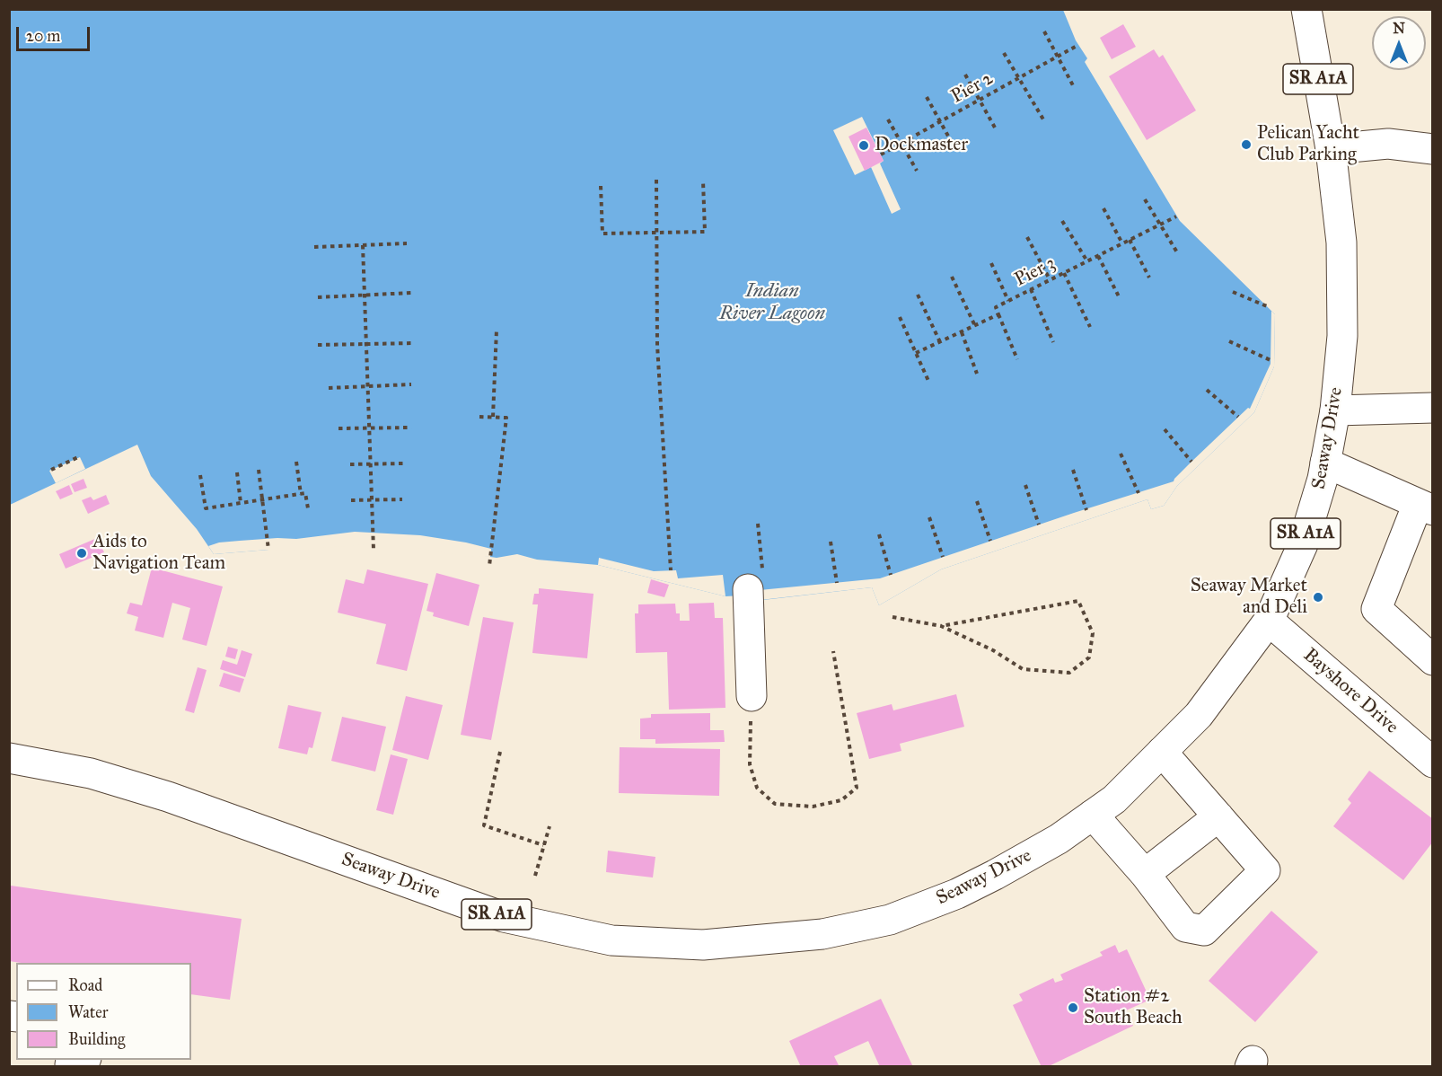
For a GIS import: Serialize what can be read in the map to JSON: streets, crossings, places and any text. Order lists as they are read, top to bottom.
{
  "streets": {
    "main road": ["SR A1A", "Seaway Drive", "Bayshore Drive"],
    "path": ["Pier 2", "Pier 3"]
  },
  "crossings": [
    ["Seaway Drive", "Bayshore Drive"]
  ],
  "water": ["Indian River Lagoon"],
  "places": [
    "Pelican Yacht Club Parking",
    "Dockmaster",
    "Aids to Navigation Team",
    "Seaway Market and Deli",
    "Station #2 South Beach"
  ],
  "legend": ["Road", "Water", "Building"],
  "scale_bar": "20 m",
  "north": "top"
}
